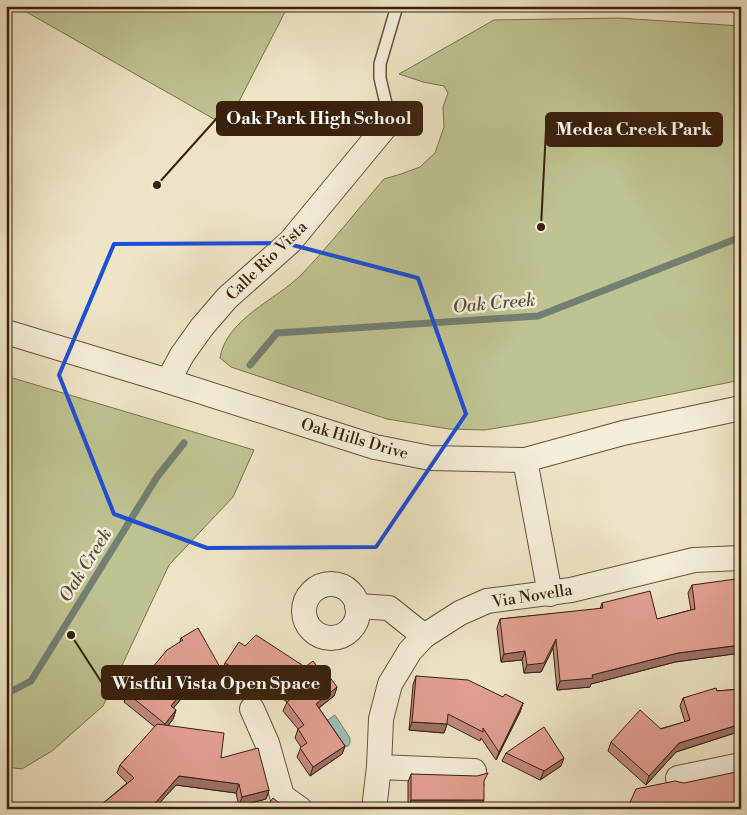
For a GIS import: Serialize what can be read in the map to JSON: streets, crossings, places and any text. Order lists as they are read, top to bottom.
{
  "streets": {
    "street": ["Calle Rio Vista", "Oak Hills Drive", "Via Novella"]
  },
  "crossings": [
    ["Calle Rio Vista", "Oak Hills Drive"]
  ],
  "water": ["Oak Creek"],
  "places": ["Oak Park High School", "Medea Creek Park", "Wistful Vista Open Space"]
}
